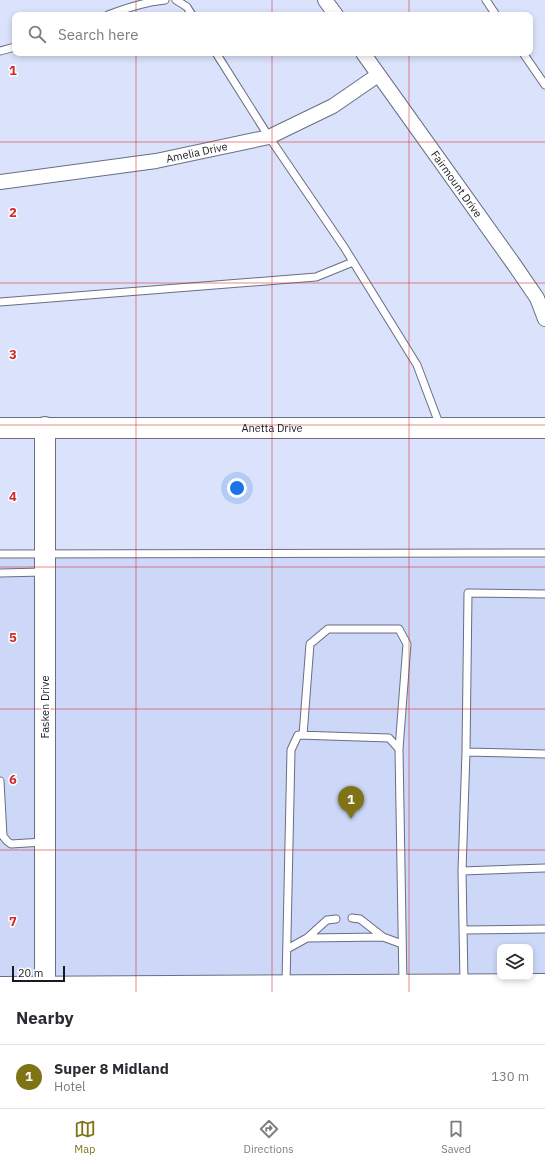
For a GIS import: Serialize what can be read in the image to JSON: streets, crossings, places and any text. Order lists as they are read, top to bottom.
{
  "streets": {
    "street": [
      "Amelia Drive",
      "Fairmount Drive",
      "Anetta Drive",
      "Fasken Drive"
    ]
  },
  "crossings": [
    ["Amelia Drive", "Fairmount Drive"],
    ["Anetta Drive", "Fasken Drive"]
  ],
  "scale_bar": "20 m",
  "page": {
    "search": "Search here",
    "pins": "1",
    "scale": "20 m",
    "heading": "Nearby",
    "list": [
      {
        "mark": "1",
        "name": "Super 8 Midland",
        "note": "Hotel",
        "value": "130 m"
      }
    ],
    "nav": ["Map", "Directions", "Saved"]
  },
  "grid": {
    "rows": [
      "1",
      "2",
      "3",
      "4",
      "5",
      "6",
      "7"
    ]
  }
}
